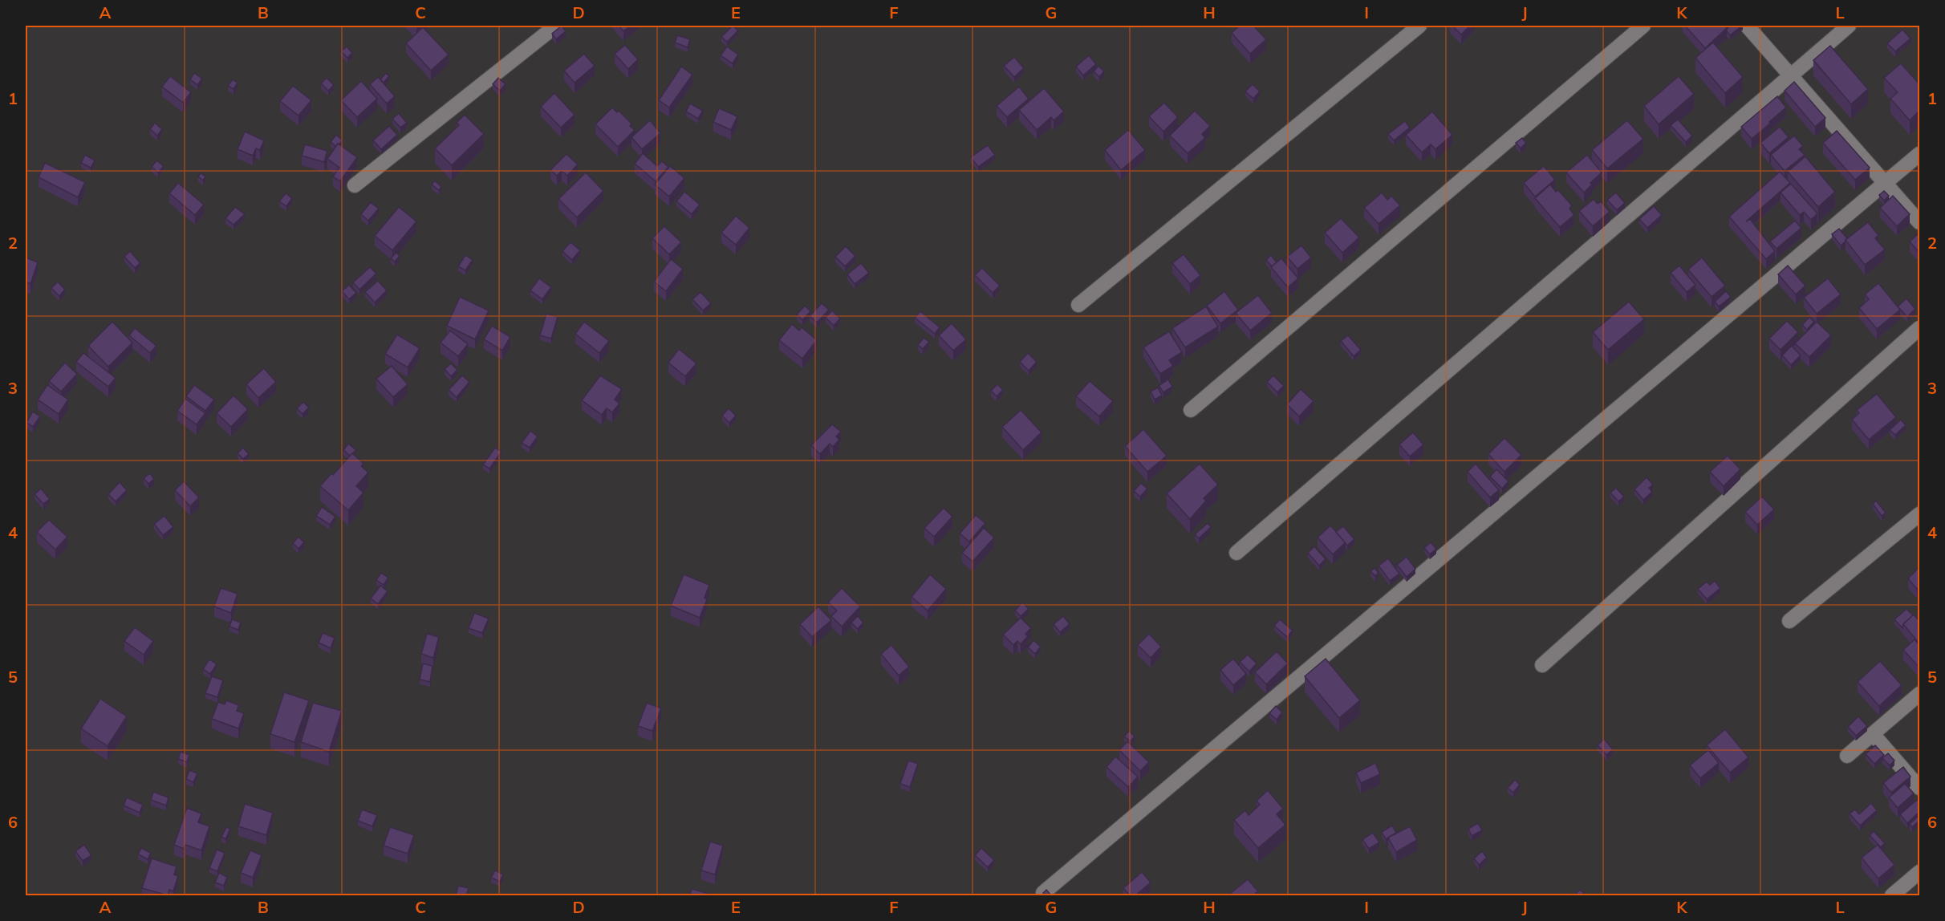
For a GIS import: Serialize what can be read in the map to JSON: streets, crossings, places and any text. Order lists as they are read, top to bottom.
{
  "grid": {
    "columns": [
      "A",
      "B",
      "C",
      "D",
      "E",
      "F",
      "G",
      "H",
      "I",
      "J",
      "K",
      "L"
    ],
    "rows": [
      "1",
      "2",
      "3",
      "4",
      "5",
      "6"
    ]
  }
}
